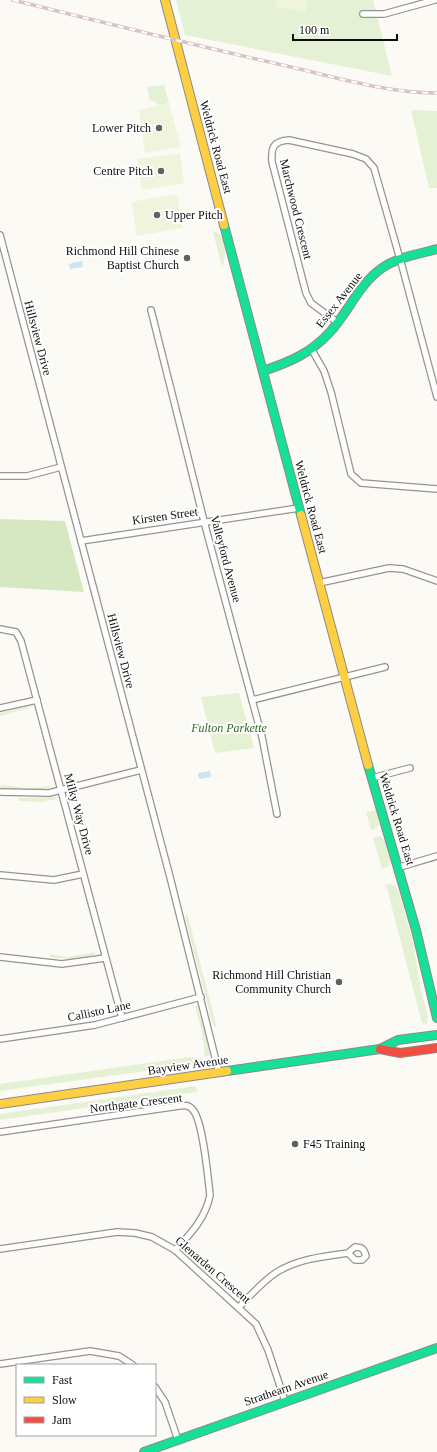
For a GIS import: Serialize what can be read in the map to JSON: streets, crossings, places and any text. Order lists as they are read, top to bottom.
{
  "streets": {
    "street": [
      "Weldrick Road East",
      "Marchwood Crescent",
      "Essex Avenue",
      "Hillsview Drive",
      "Kirsten Street",
      "Valleyford Avenue",
      "Milky Way Drive",
      "Callisto Lane",
      "Bayview Avenue",
      "Northgate Crescent",
      "Glenarden Crescent",
      "Strathearn Avenue"
    ]
  },
  "crossings": [
    ["Weldrick Road East", "Essex Avenue"],
    ["Weldrick Road East", "Kirsten Street"],
    ["Marchwood Crescent", "Essex Avenue"],
    ["Hillsview Drive", "Kirsten Street"],
    ["Hillsview Drive", "Callisto Lane"],
    ["Hillsview Drive", "Bayview Avenue"],
    ["Kirsten Street", "Valleyford Avenue"],
    ["Milky Way Drive", "Callisto Lane"],
    ["Northgate Crescent", "Glenarden Crescent"],
    ["Glenarden Crescent", "Strathearn Avenue"]
  ],
  "parks": ["Fulton Parkette"],
  "places": [
    "Lower Pitch",
    "Centre Pitch",
    "Upper Pitch",
    "Richmond Hill Chinese Baptist Church",
    "Richmond Hill Christian Community Church",
    "F45 Training"
  ],
  "legend": ["Fast", "Slow", "Jam"],
  "scale_bar": "100 m"
}
